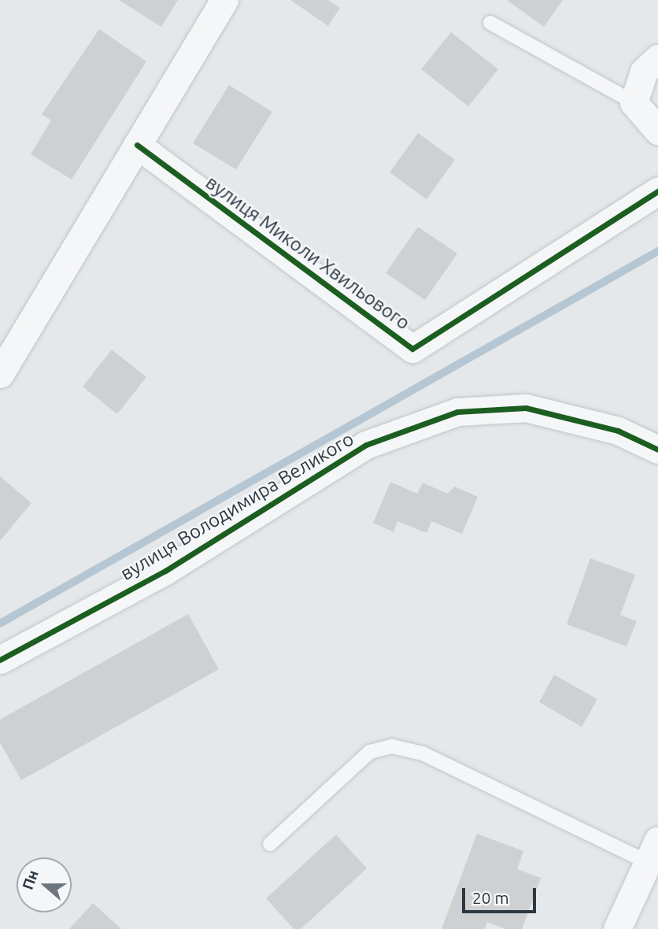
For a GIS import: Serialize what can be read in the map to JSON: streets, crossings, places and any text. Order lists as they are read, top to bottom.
{
  "streets": {
    "street": ["вулиця Миколи Хвильового", "вулиця Володимира Великого"]
  },
  "scale_bar": "20 m",
  "north": "left"
}
